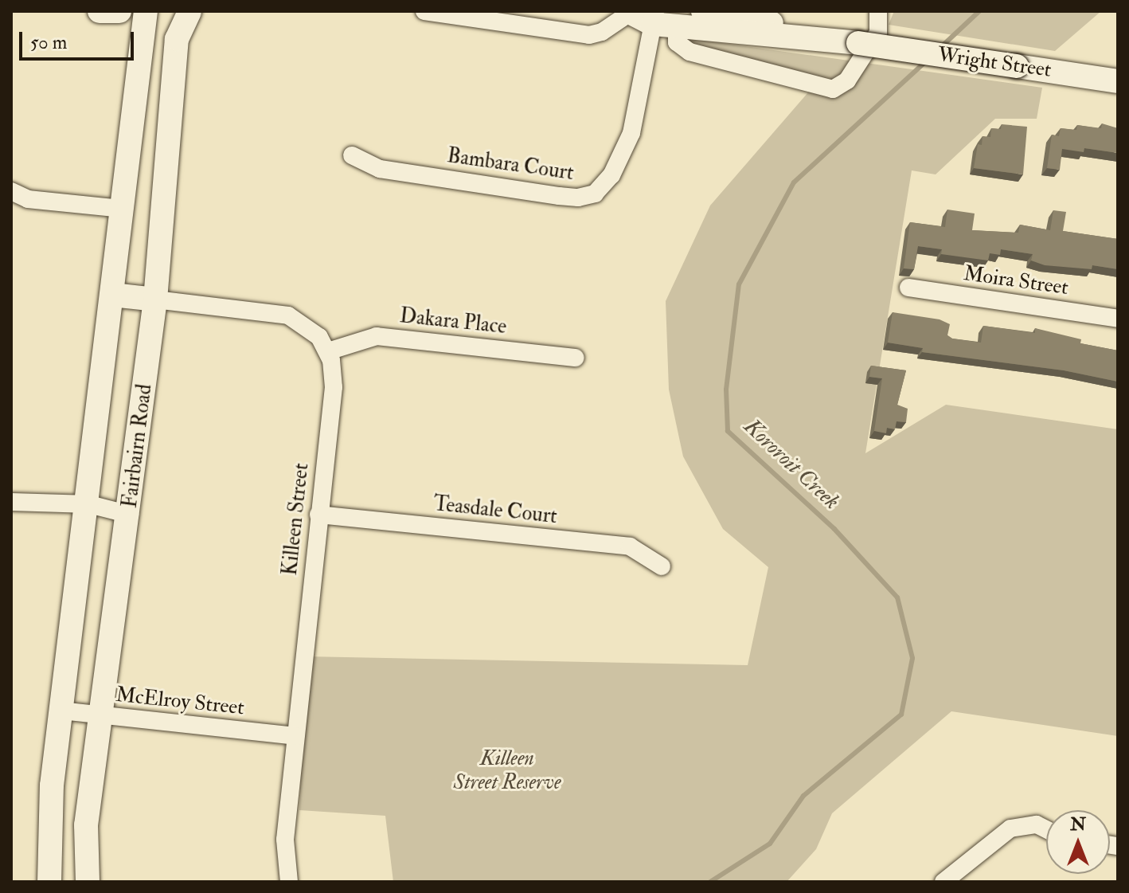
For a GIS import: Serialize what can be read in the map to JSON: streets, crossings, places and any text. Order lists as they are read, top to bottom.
{
  "streets": {
    "street": [
      "Wright Street",
      "Bambara Court",
      "Moira Street",
      "Dakara Place",
      "Fairbairn Road",
      "Teasdale Court",
      "Killeen Street",
      "McElroy Street"
    ]
  },
  "crossings": [
    ["Wright Street", "Bambara Court"],
    ["Dakara Place", "Killeen Street"],
    ["Fairbairn Road", "McElroy Street"],
    ["Teasdale Court", "Killeen Street"],
    ["Killeen Street", "McElroy Street"]
  ],
  "water": ["Kororoit Creek"],
  "parks": ["Killeen Street Reserve"],
  "scale_bar": "50 m",
  "north": "top"
}
